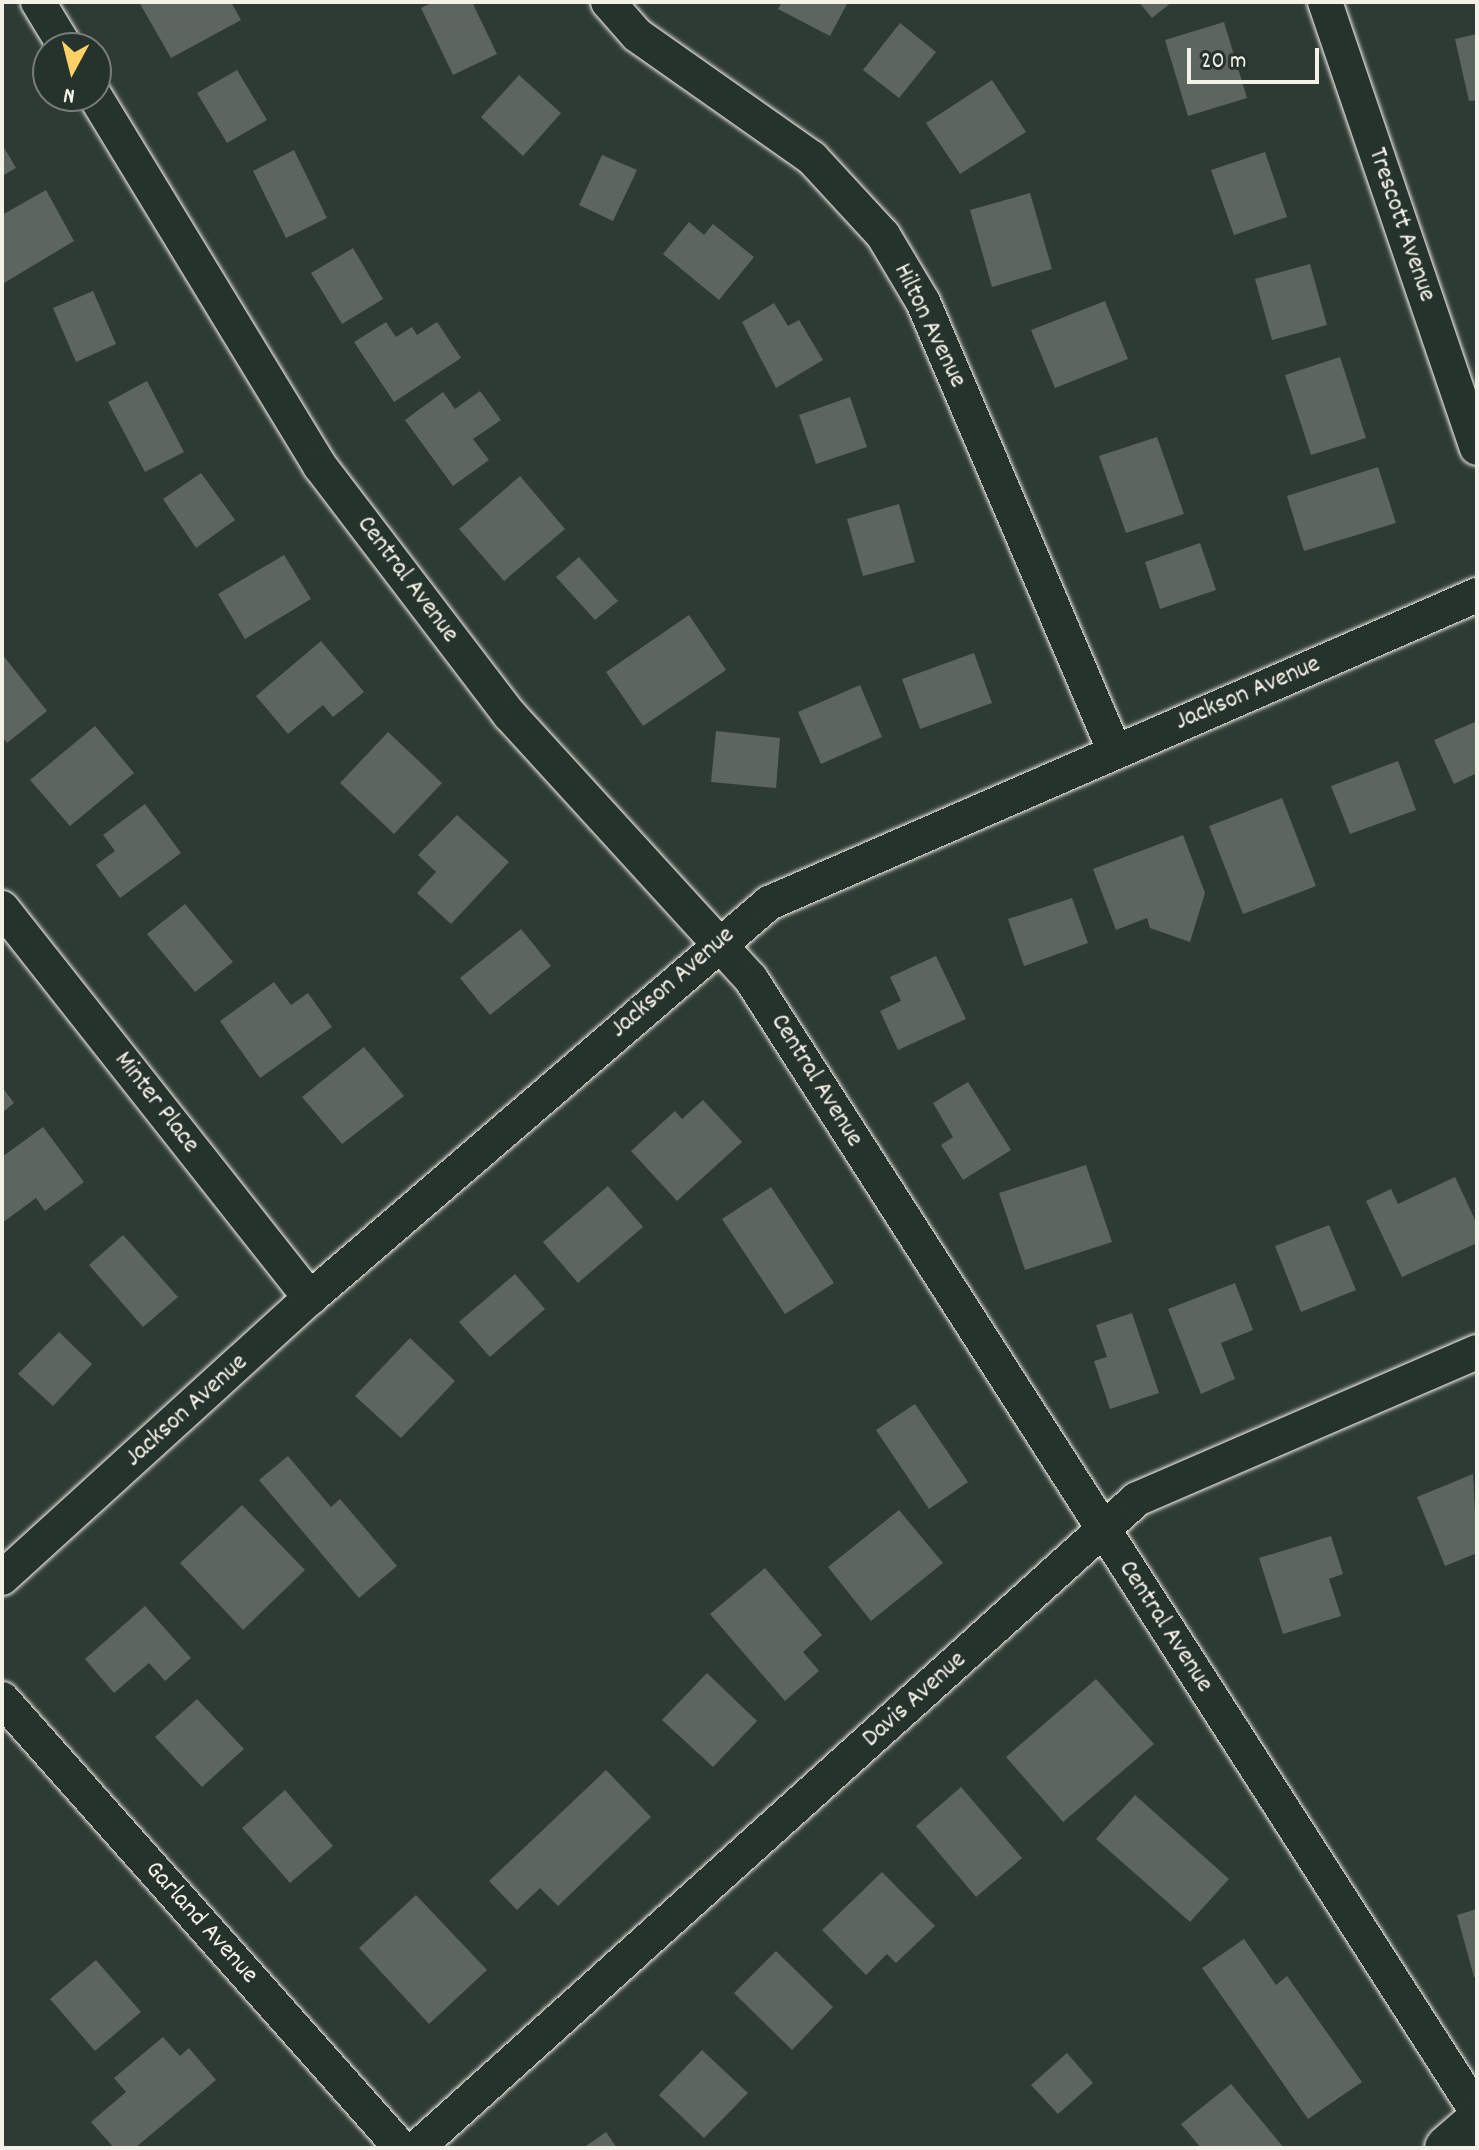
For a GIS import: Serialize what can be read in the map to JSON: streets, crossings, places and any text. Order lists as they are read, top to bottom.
{
  "streets": {
    "street": [
      "Trescott Avenue",
      "Hilton Avenue",
      "Central Avenue",
      "Jackson Avenue",
      "Minter Place",
      "Davis Avenue",
      "Garland Avenue"
    ]
  },
  "crossings": [
    ["Hilton Avenue", "Jackson Avenue"],
    ["Central Avenue", "Jackson Avenue"],
    ["Central Avenue", "Davis Avenue"],
    ["Jackson Avenue", "Minter Place"]
  ],
  "scale_bar": "20 m",
  "north": "bottom"
}
